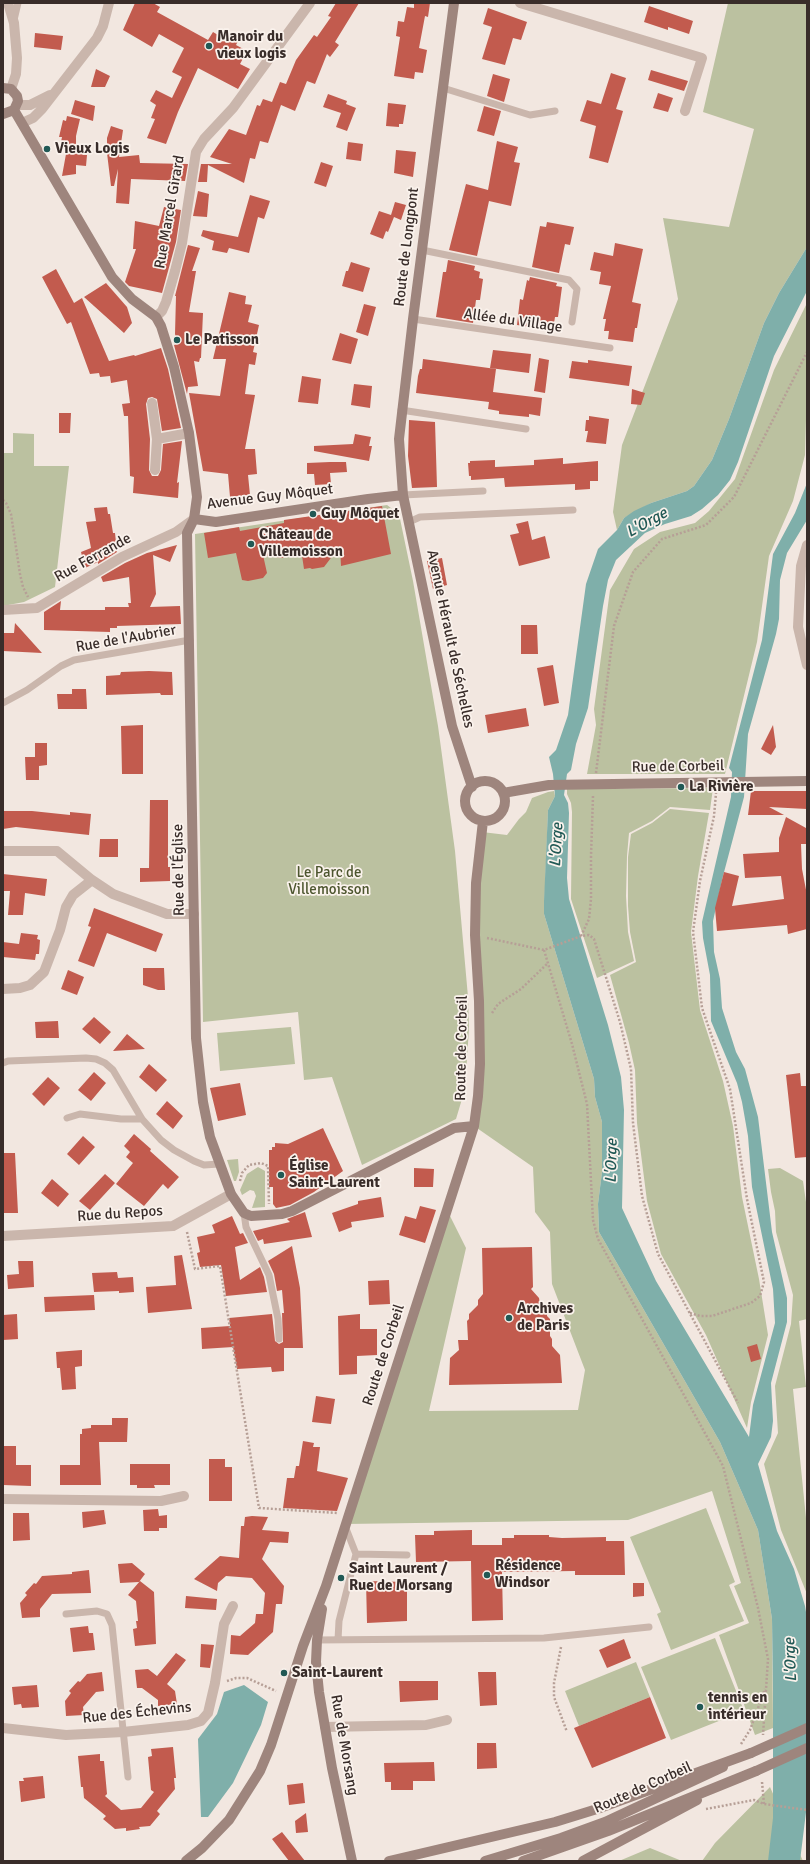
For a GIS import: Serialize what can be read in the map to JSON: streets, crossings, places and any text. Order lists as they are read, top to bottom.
{
  "streets": {
    "main road": [
      "Route de Longpont",
      "Avenue Guy Môquet",
      "Avenue Hérault de Séchelles",
      "Rue de Corbeil",
      "Rue de l'Église",
      "Route de Corbeil",
      "Rue de Morsang"
    ],
    "street": [
      "Rue Marcel Girard",
      "Rue Ferrande",
      "Rue du Repos",
      "Rue des Échevins"
    ],
    "lane": ["Allée du Village", "Rue de l'Aubrier"]
  },
  "crossings": [
    ["Rue Marcel Girard", "Avenue Guy Môquet"],
    ["Route de Longpont", "Allée du Village"],
    ["Route de Longpont", "Avenue Guy Môquet"],
    ["Route de Longpont", "Avenue Hérault de Séchelles"],
    ["Avenue Guy Môquet", "Rue Ferrande"],
    ["Avenue Guy Môquet", "Avenue Hérault de Séchelles"],
    ["Avenue Guy Môquet", "Rue de l'Église"],
    ["Rue Ferrande", "Rue de l'Église"],
    ["Rue de l'Aubrier", "Rue de l'Église"],
    ["Avenue Hérault de Séchelles", "Rue de Corbeil"],
    ["Avenue Hérault de Séchelles", "Route de Corbeil"],
    ["Rue de Corbeil", "Route de Corbeil"],
    ["Rue de l'Église", "Rue du Repos"],
    ["Route de Corbeil", "Rue de Morsang"]
  ],
  "water": ["L'Orge"],
  "parks": ["Le Parc de Villemoisson"],
  "places": [
    "Manoir du vieux logis",
    "Vieux Logis",
    "Le Patisson",
    "Guy Môquet",
    "Château de Villemoisson",
    "La Rivière",
    "Église Saint-Laurent",
    "Archives de Paris",
    "Résidence Windsor",
    "Saint Laurent / Rue de Morsang",
    "Saint-Laurent",
    "tennis en intérieur"
  ]
}
